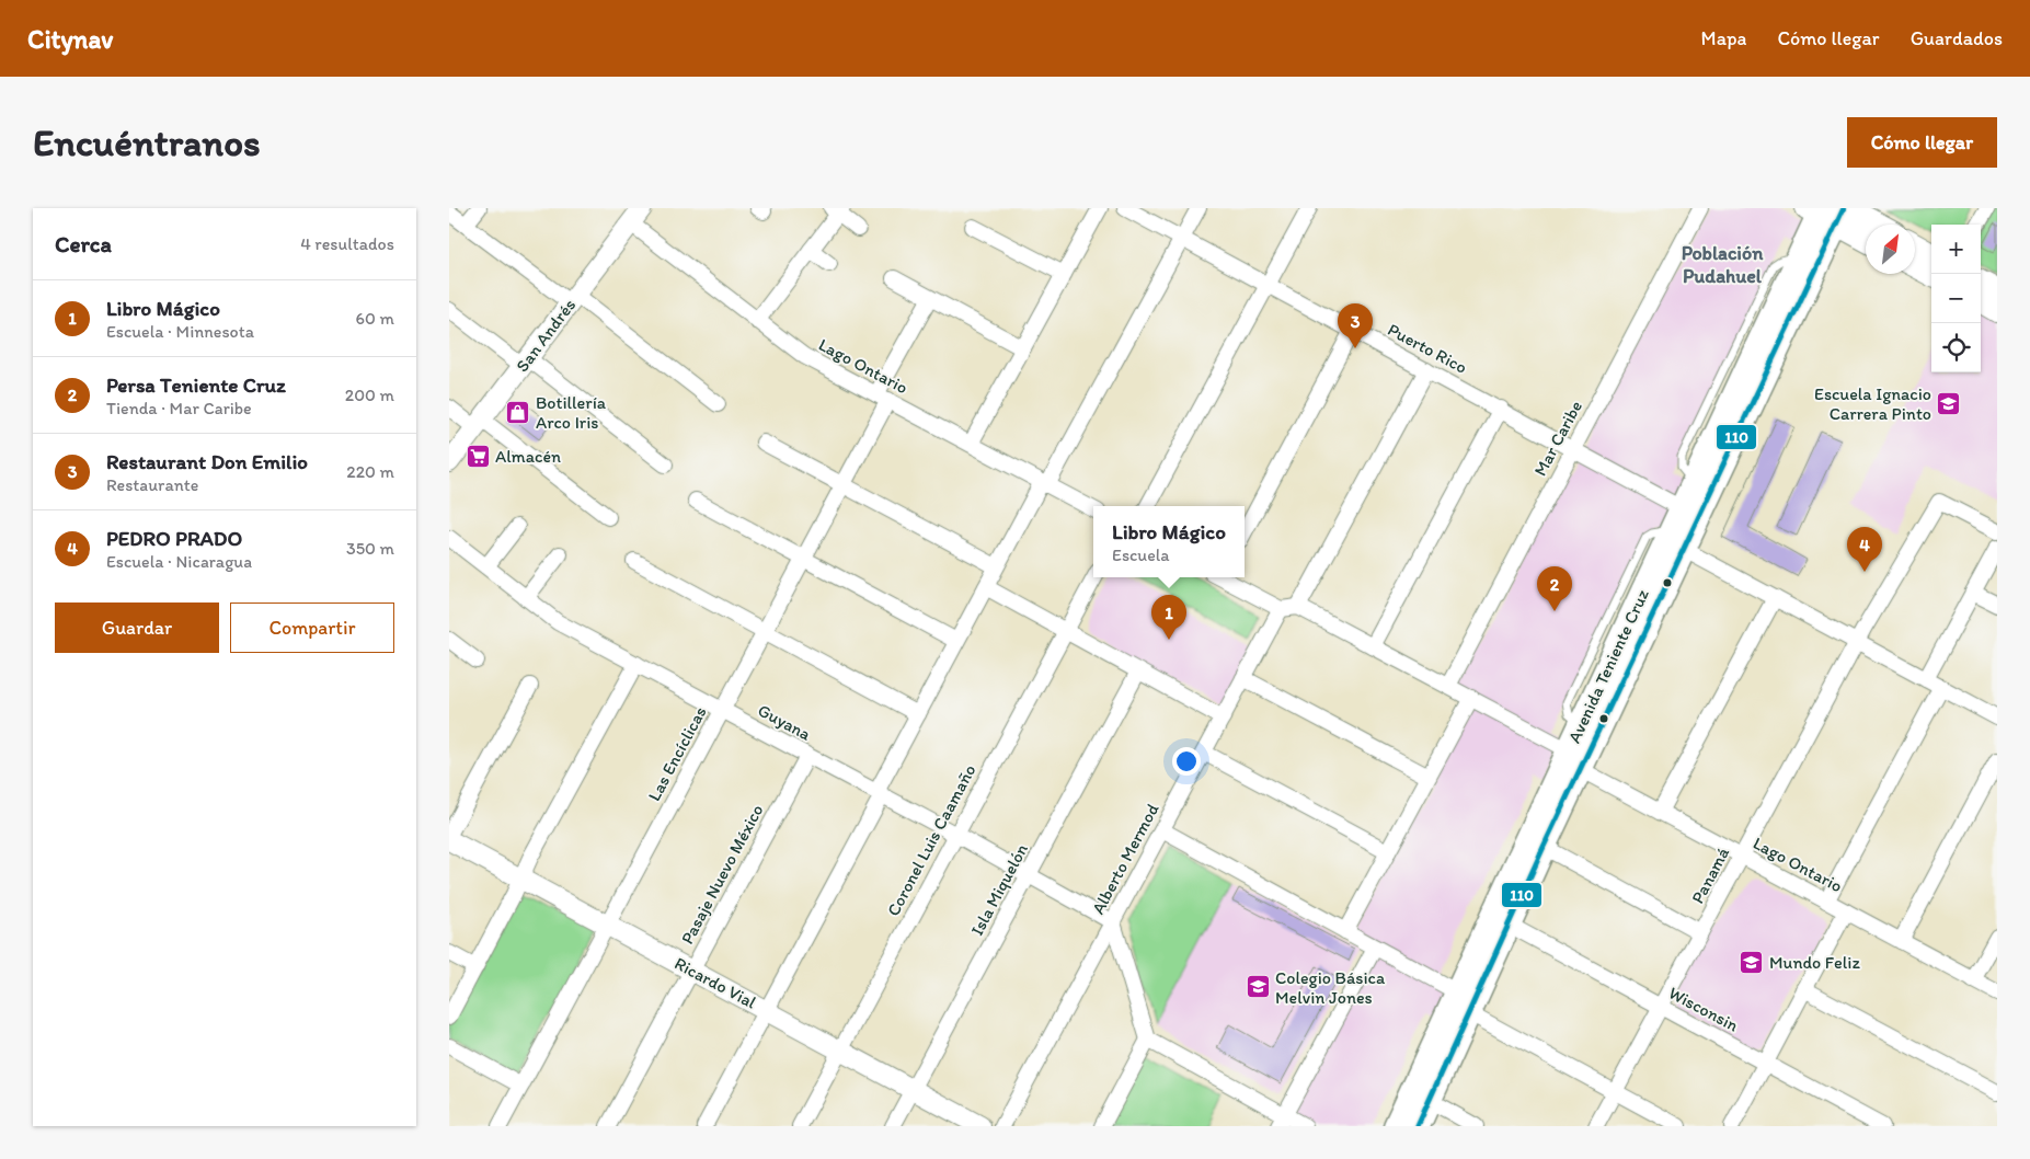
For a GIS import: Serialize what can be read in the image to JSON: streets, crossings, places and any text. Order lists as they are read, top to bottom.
{
  "streets": {
    "main road": ["Avenida Teniente Cruz"],
    "street": [
      "San Andrés",
      "Puerto Rico",
      "Lago Ontario",
      "Mar Caribe",
      "Guyana",
      "Las Encíclicas",
      "Coronel Luis Caamaño",
      "Alberto Mermod",
      "Pasaje Nuevo México",
      "Panamá",
      "Isla Miquelón",
      "Ricardo Vial",
      "Wisconsin"
    ]
  },
  "crossings": [
    ["San Andrés", "Lago Ontario"],
    ["Puerto Rico", "Mar Caribe"],
    ["Puerto Rico", "Avenida Teniente Cruz"],
    ["Lago Ontario", "Mar Caribe"],
    ["Lago Ontario", "Avenida Teniente Cruz"],
    ["Lago Ontario", "Las Encíclicas"],
    ["Lago Ontario", "Panamá"],
    ["Avenida Teniente Cruz", "Wisconsin"],
    ["Guyana", "Las Encíclicas"],
    ["Guyana", "Coronel Luis Caamaño"],
    ["Guyana", "Alberto Mermod"],
    ["Guyana", "Pasaje Nuevo México"],
    ["Guyana", "Isla Miquelón"],
    ["Las Encíclicas", "Ricardo Vial"],
    ["Coronel Luis Caamaño", "Ricardo Vial"],
    ["Pasaje Nuevo México", "Ricardo Vial"],
    ["Panamá", "Wisconsin"],
    ["Isla Miquelón", "Ricardo Vial"]
  ],
  "districts": ["Población Pudahuel"],
  "places": {
    "school or university": ["Escuela Ignacio Carrera Pinto", "Mundo Feliz", "Colegio Básica Melvin Jones"],
    "shop": ["Botillería Arco Iris"],
    "supermarket": ["Almacén"]
  },
  "lines": ["transit line 110"],
  "north": "top right",
  "page": {
    "header": "Citynav",
    "nav": ["Mapa", "Cómo llegar", "Guardados"],
    "buttons": [
      "Cómo llegar",
      ["Guardar", "Compartir"]
    ],
    "title": "Encuéntranos",
    "heading": ["Cerca", "4 resultados"],
    "map_buttons": ["+", "−"],
    "list": [
      {
        "mark": "1",
        "name": "Libro Mágico",
        "note": "Escuela · Minnesota",
        "value": "60 m"
      },
      {
        "mark": "2",
        "name": "Persa Teniente Cruz",
        "note": "Tienda · Mar Caribe",
        "value": "200 m"
      },
      {
        "mark": "3",
        "name": "Restaurant Don Emilio",
        "note": "Restaurante",
        "value": "220 m"
      },
      {
        "mark": "4",
        "name": "PEDRO PRADO",
        "note": "Escuela · Nicaragua",
        "value": "350 m"
      }
    ],
    "pins": [
      "3",
      "4",
      "2",
      "1"
    ],
    "popup": ["Libro Mágico", "Escuela"]
  }
}
